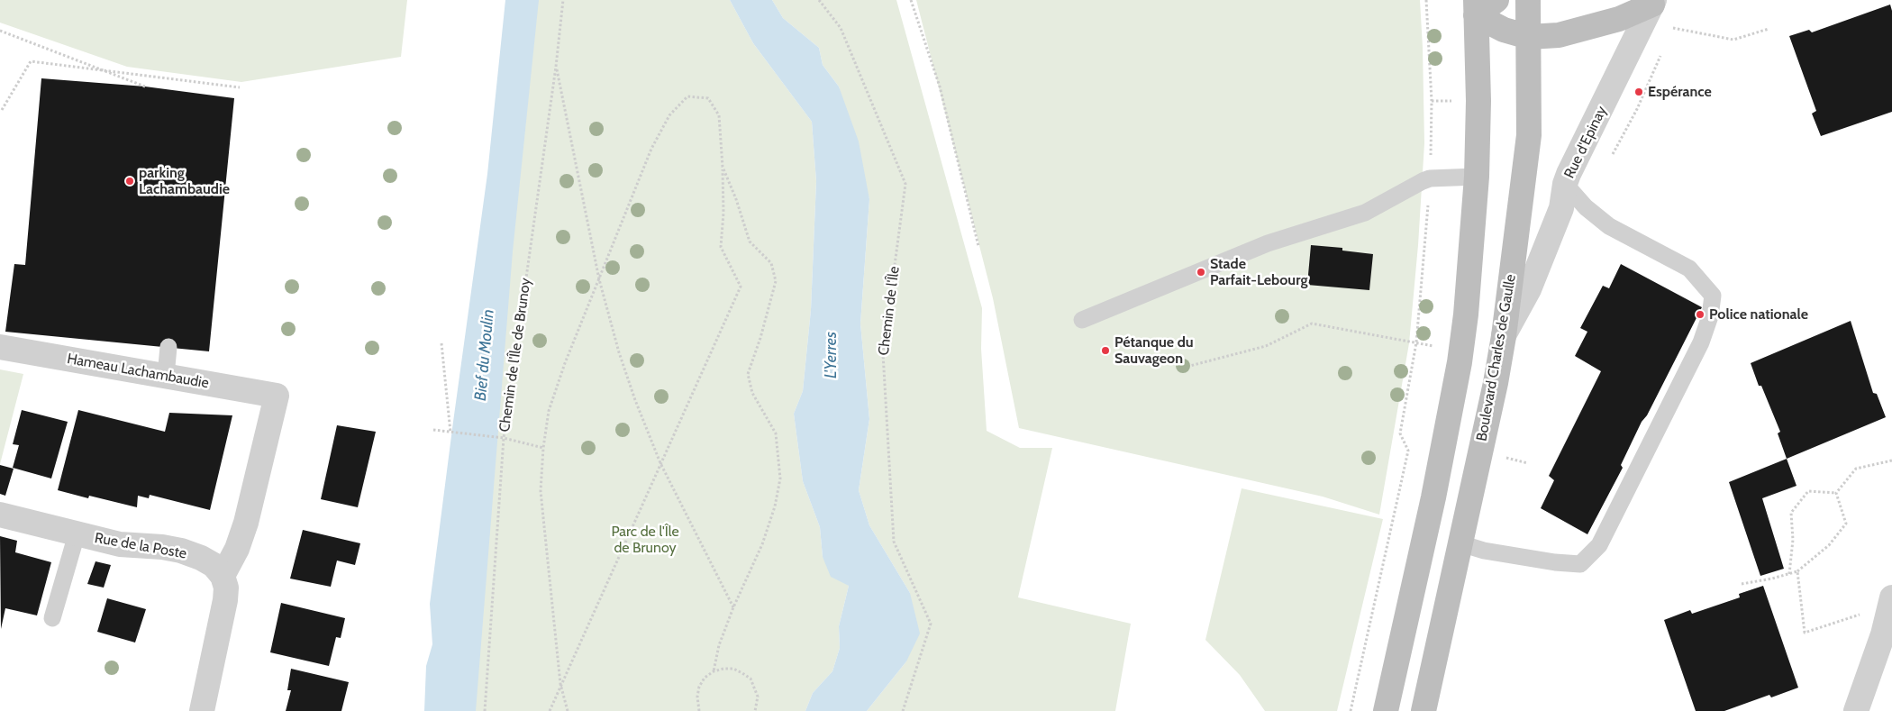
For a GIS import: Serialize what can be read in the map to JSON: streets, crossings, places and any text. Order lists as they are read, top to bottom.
{
  "streets": {
    "main road": ["Boulevard Charles de Gaulle"],
    "street": ["Rue d'Epinay", "Hameau Lachambaudie", "Rue de la Poste"],
    "path": ["Chemin de l'Île", "Chemin de l'Île de Brunoy"]
  },
  "crossings": [
    ["Rue d'Epinay", "Boulevard Charles de Gaulle"],
    ["Hameau Lachambaudie", "Rue de la Poste"]
  ],
  "water": ["Bief du Moulin", "L'Yerres"],
  "parks": ["Parc de l'Île de Brunoy"],
  "places": [
    "Espérance",
    "parking Lachambaudie",
    "Stade Parfait-Lebourg",
    "Police nationale",
    "Pétanque du Sauvageon"
  ]
}
